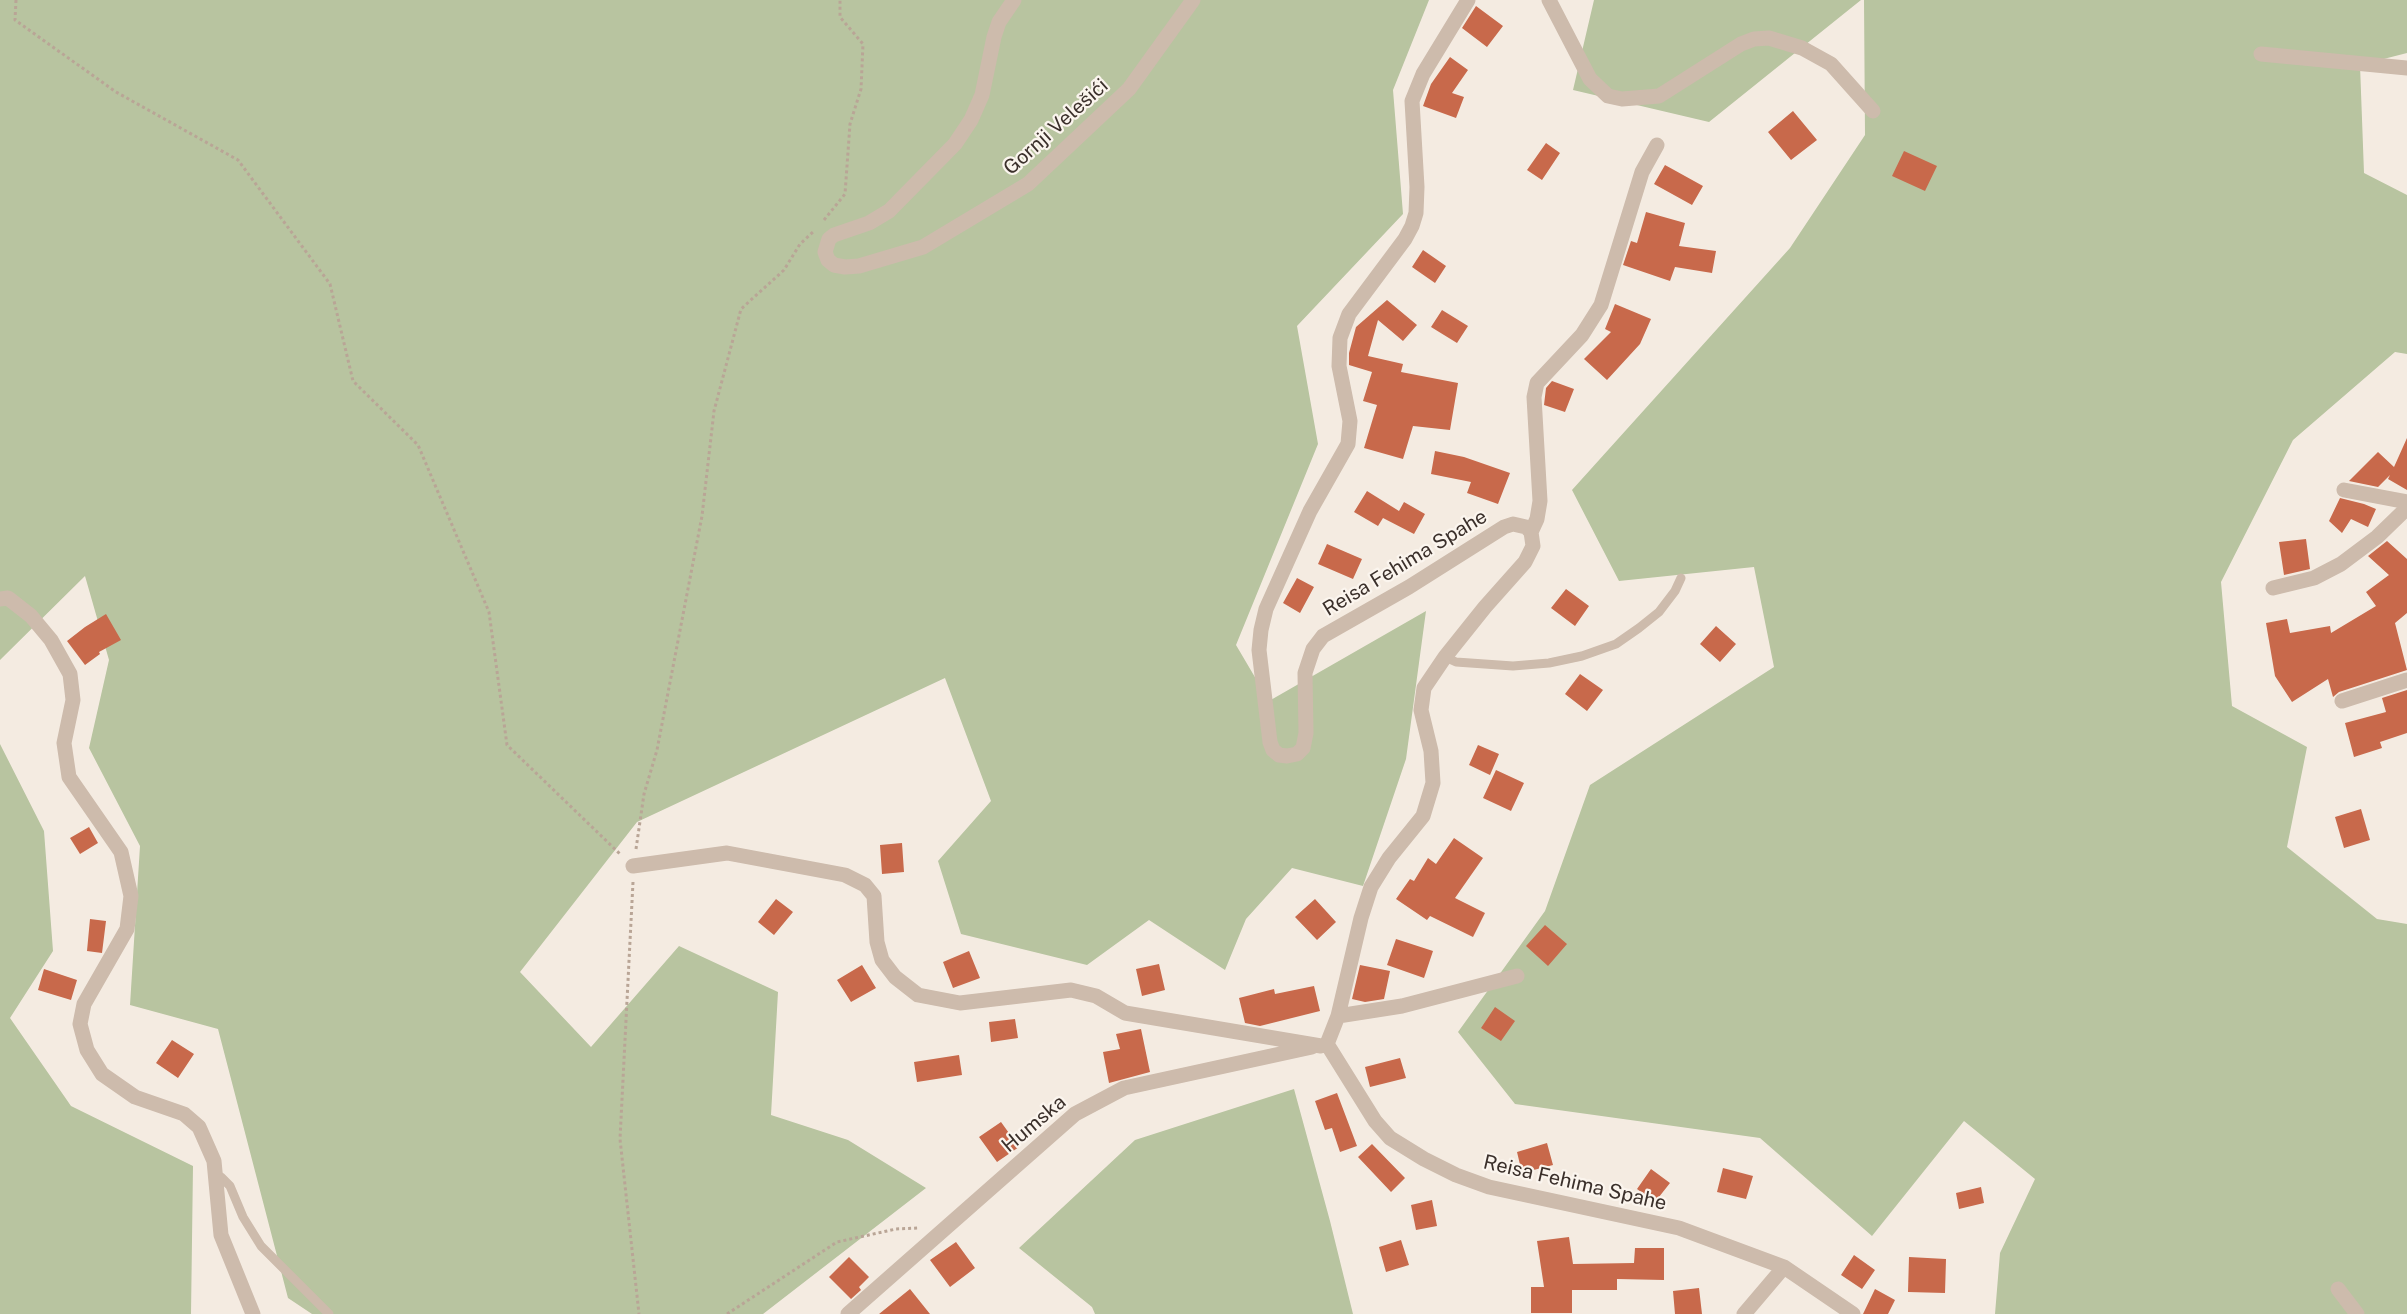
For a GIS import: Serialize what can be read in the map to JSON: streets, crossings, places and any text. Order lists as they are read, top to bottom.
{
  "streets": {
    "street": ["Gornji Velešići", "Reisa Fehima Spahe", "Humska"]
  },
  "crossings": [
    ["Reisa Fehima Spahe", "Humska"]
  ]
}
